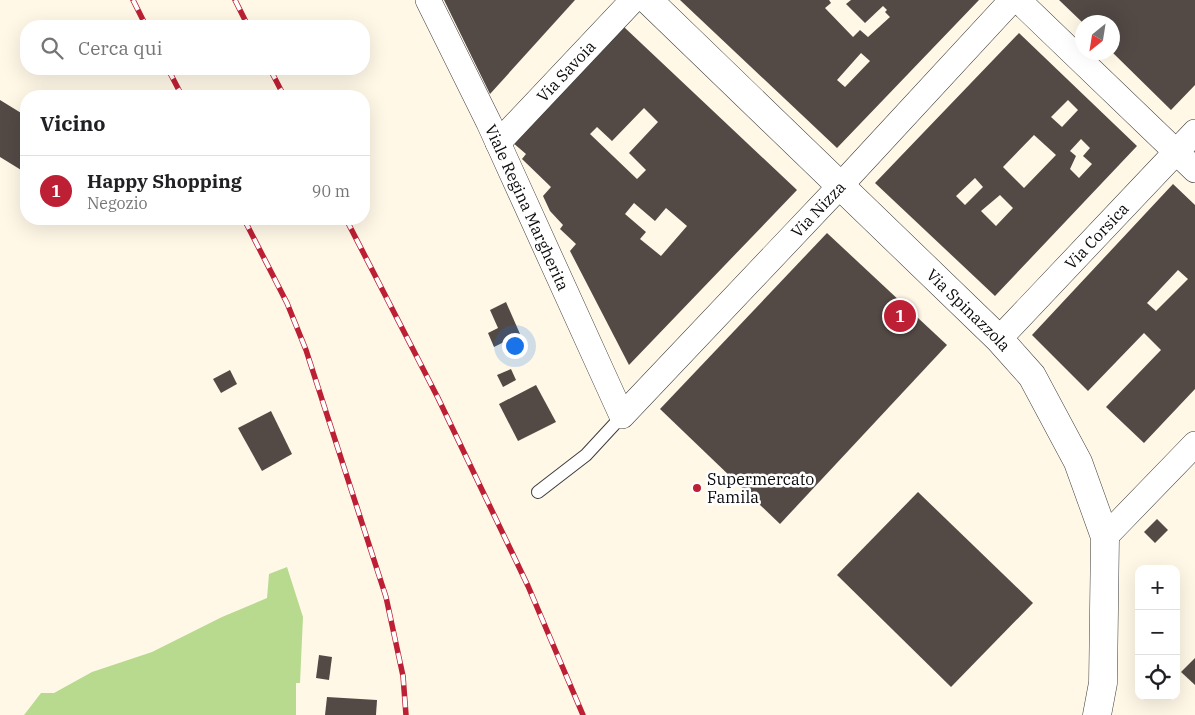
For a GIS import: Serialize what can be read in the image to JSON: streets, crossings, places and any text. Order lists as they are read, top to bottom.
{
  "streets": {
    "street": [
      "Via Savoia",
      "Viale Regina Margherita",
      "Via Nizza",
      "Via Corsica",
      "Via Spinazzola"
    ]
  },
  "crossings": [
    ["Via Savoia", "Viale Regina Margherita"],
    ["Viale Regina Margherita", "Via Nizza"],
    ["Via Nizza", "Via Spinazzola"],
    ["Via Corsica", "Via Spinazzola"]
  ],
  "places": ["Supermercato Famila"],
  "north": "bottom left",
  "page": {
    "search": "Cerca qui",
    "heading": "Vicino",
    "list": [
      {
        "mark": "1",
        "name": "Happy Shopping",
        "note": "Negozio",
        "value": "90 m"
      }
    ],
    "pins": "1",
    "map_buttons": ["+", "−"]
  }
}
